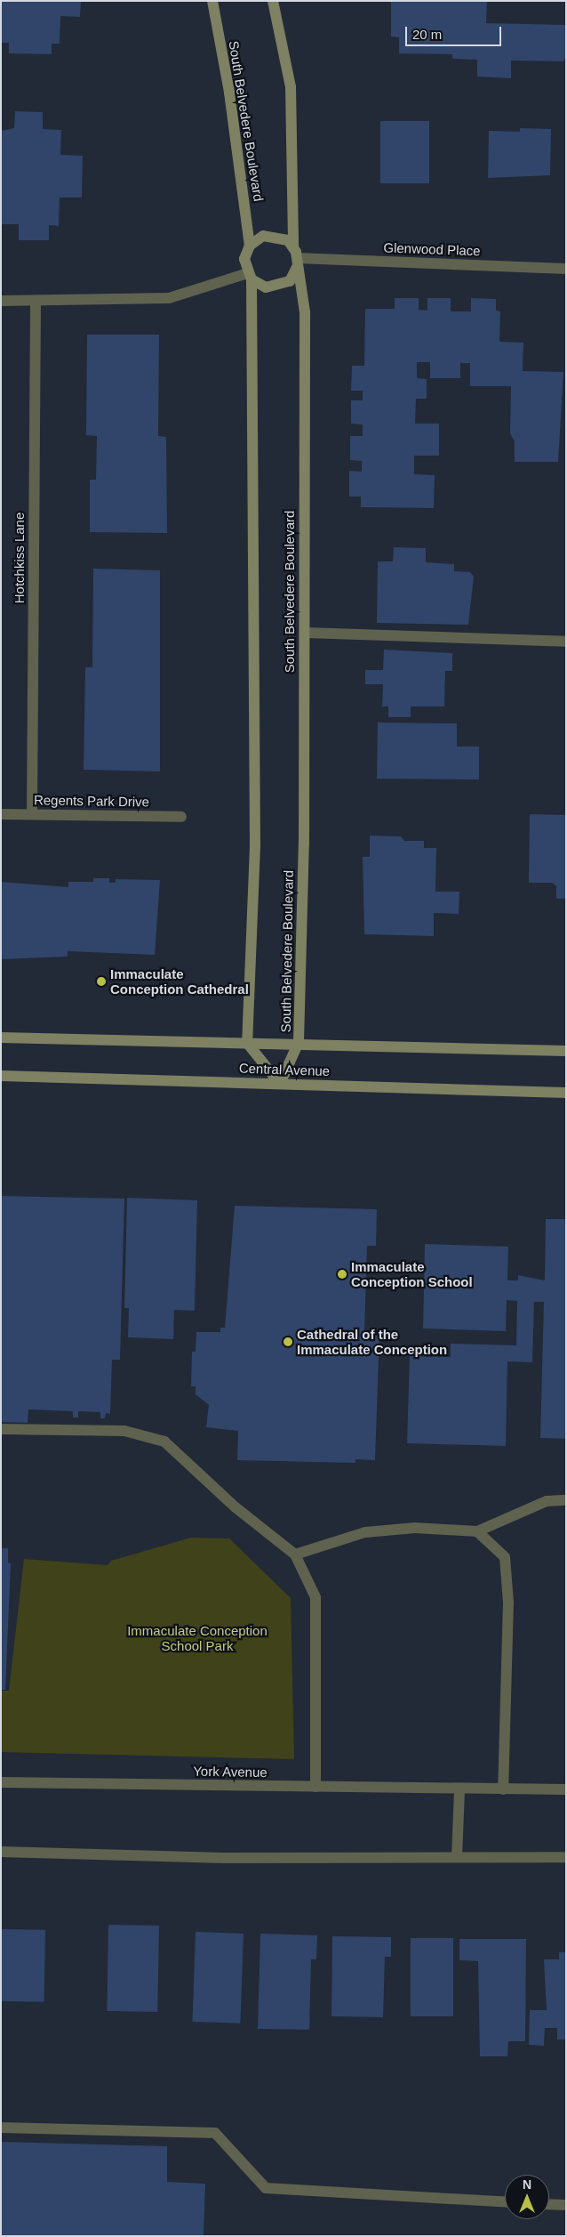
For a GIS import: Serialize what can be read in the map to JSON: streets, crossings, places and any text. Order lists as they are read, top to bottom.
{
  "streets": {
    "street": [
      "South Belvedere Boulevard",
      "Glenwood Place",
      "Hotchkiss Lane",
      "Regents Park Drive",
      "Central Avenue",
      "York Avenue"
    ]
  },
  "crossings": [
    ["South Belvedere Boulevard", "Glenwood Place"],
    ["South Belvedere Boulevard", "Central Avenue"],
    ["Hotchkiss Lane", "Regents Park Drive"]
  ],
  "parks": ["Immaculate Conception School Park"],
  "places": ["Immaculate Conception Cathedral", "Immaculate Conception School", "Cathedral of the Immaculate Conception"],
  "scale_bar": "20 m",
  "north": "top"
}
